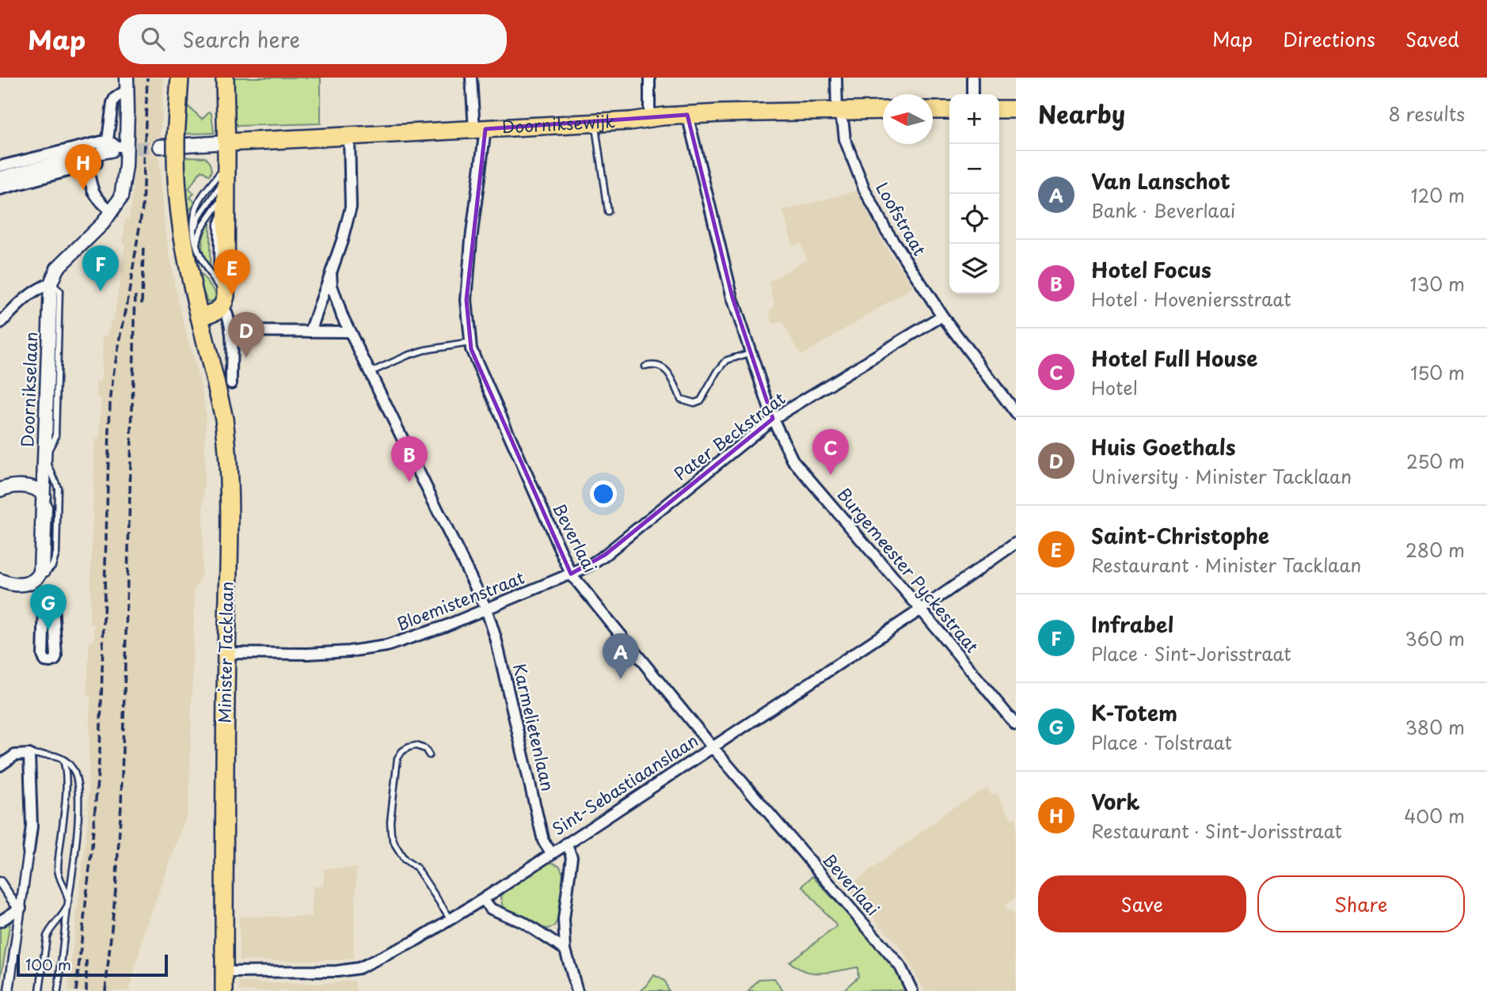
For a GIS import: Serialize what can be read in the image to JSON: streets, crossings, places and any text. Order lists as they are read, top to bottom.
{
  "streets": {
    "main road": ["Doorniksewijk", "Minister Tacklaan"],
    "street": [
      "Loofstraat",
      "Doornikselaan",
      "Pater Beckstraat",
      "Beverlaai",
      "Burgemeester Pyckestraat",
      "Bloemistenstraat",
      "Karmelietenlaan",
      "Sint-Sebastiaanslaan"
    ]
  },
  "crossings": [
    ["Doorniksewijk", "Loofstraat"],
    ["Doorniksewijk", "Beverlaai"],
    ["Doorniksewijk", "Burgemeester Pyckestraat"],
    ["Loofstraat", "Pater Beckstraat"],
    ["Pater Beckstraat", "Beverlaai"],
    ["Pater Beckstraat", "Burgemeester Pyckestraat"],
    ["Pater Beckstraat", "Bloemistenstraat"],
    ["Beverlaai", "Bloemistenstraat"],
    ["Beverlaai", "Sint-Sebastiaanslaan"],
    ["Burgemeester Pyckestraat", "Sint-Sebastiaanslaan"],
    ["Bloemistenstraat", "Minister Tacklaan"],
    ["Bloemistenstraat", "Karmelietenlaan"],
    ["Minister Tacklaan", "Sint-Sebastiaanslaan"],
    ["Karmelietenlaan", "Sint-Sebastiaanslaan"]
  ],
  "scale_bar": "100 m",
  "north": "left",
  "page": {
    "header": "Map",
    "search": "Search here",
    "nav": ["Map", "Directions", "Saved"],
    "heading": ["Nearby", "8 results"],
    "map_buttons": ["+", "−"],
    "pins": [
      "H",
      "F",
      "E",
      "D",
      "C",
      "B",
      "G",
      "A"
    ],
    "list": [
      {
        "mark": "A",
        "name": "Van Lanschot",
        "note": "Bank · Beverlaai",
        "value": "120 m"
      },
      {
        "mark": "B",
        "name": "Hotel Focus",
        "note": "Hotel · Hoveniersstraat",
        "value": "130 m"
      },
      {
        "mark": "C",
        "name": "Hotel Full House",
        "note": "Hotel",
        "value": "150 m"
      },
      {
        "mark": "D",
        "name": "Huis Goethals",
        "note": "University · Minister Tacklaan",
        "value": "250 m"
      },
      {
        "mark": "E",
        "name": "Saint-Christophe",
        "note": "Restaurant · Minister Tacklaan",
        "value": "280 m"
      },
      {
        "mark": "F",
        "name": "Infrabel",
        "note": "Place · Sint-Jorisstraat",
        "value": "360 m"
      },
      {
        "mark": "G",
        "name": "K-Totem",
        "note": "Place · Tolstraat",
        "value": "380 m"
      },
      {
        "mark": "H",
        "name": "Vork",
        "note": "Restaurant · Sint-Jorisstraat",
        "value": "400 m"
      }
    ],
    "buttons": ["Save", "Share"],
    "scale": "100 m"
  }
}
